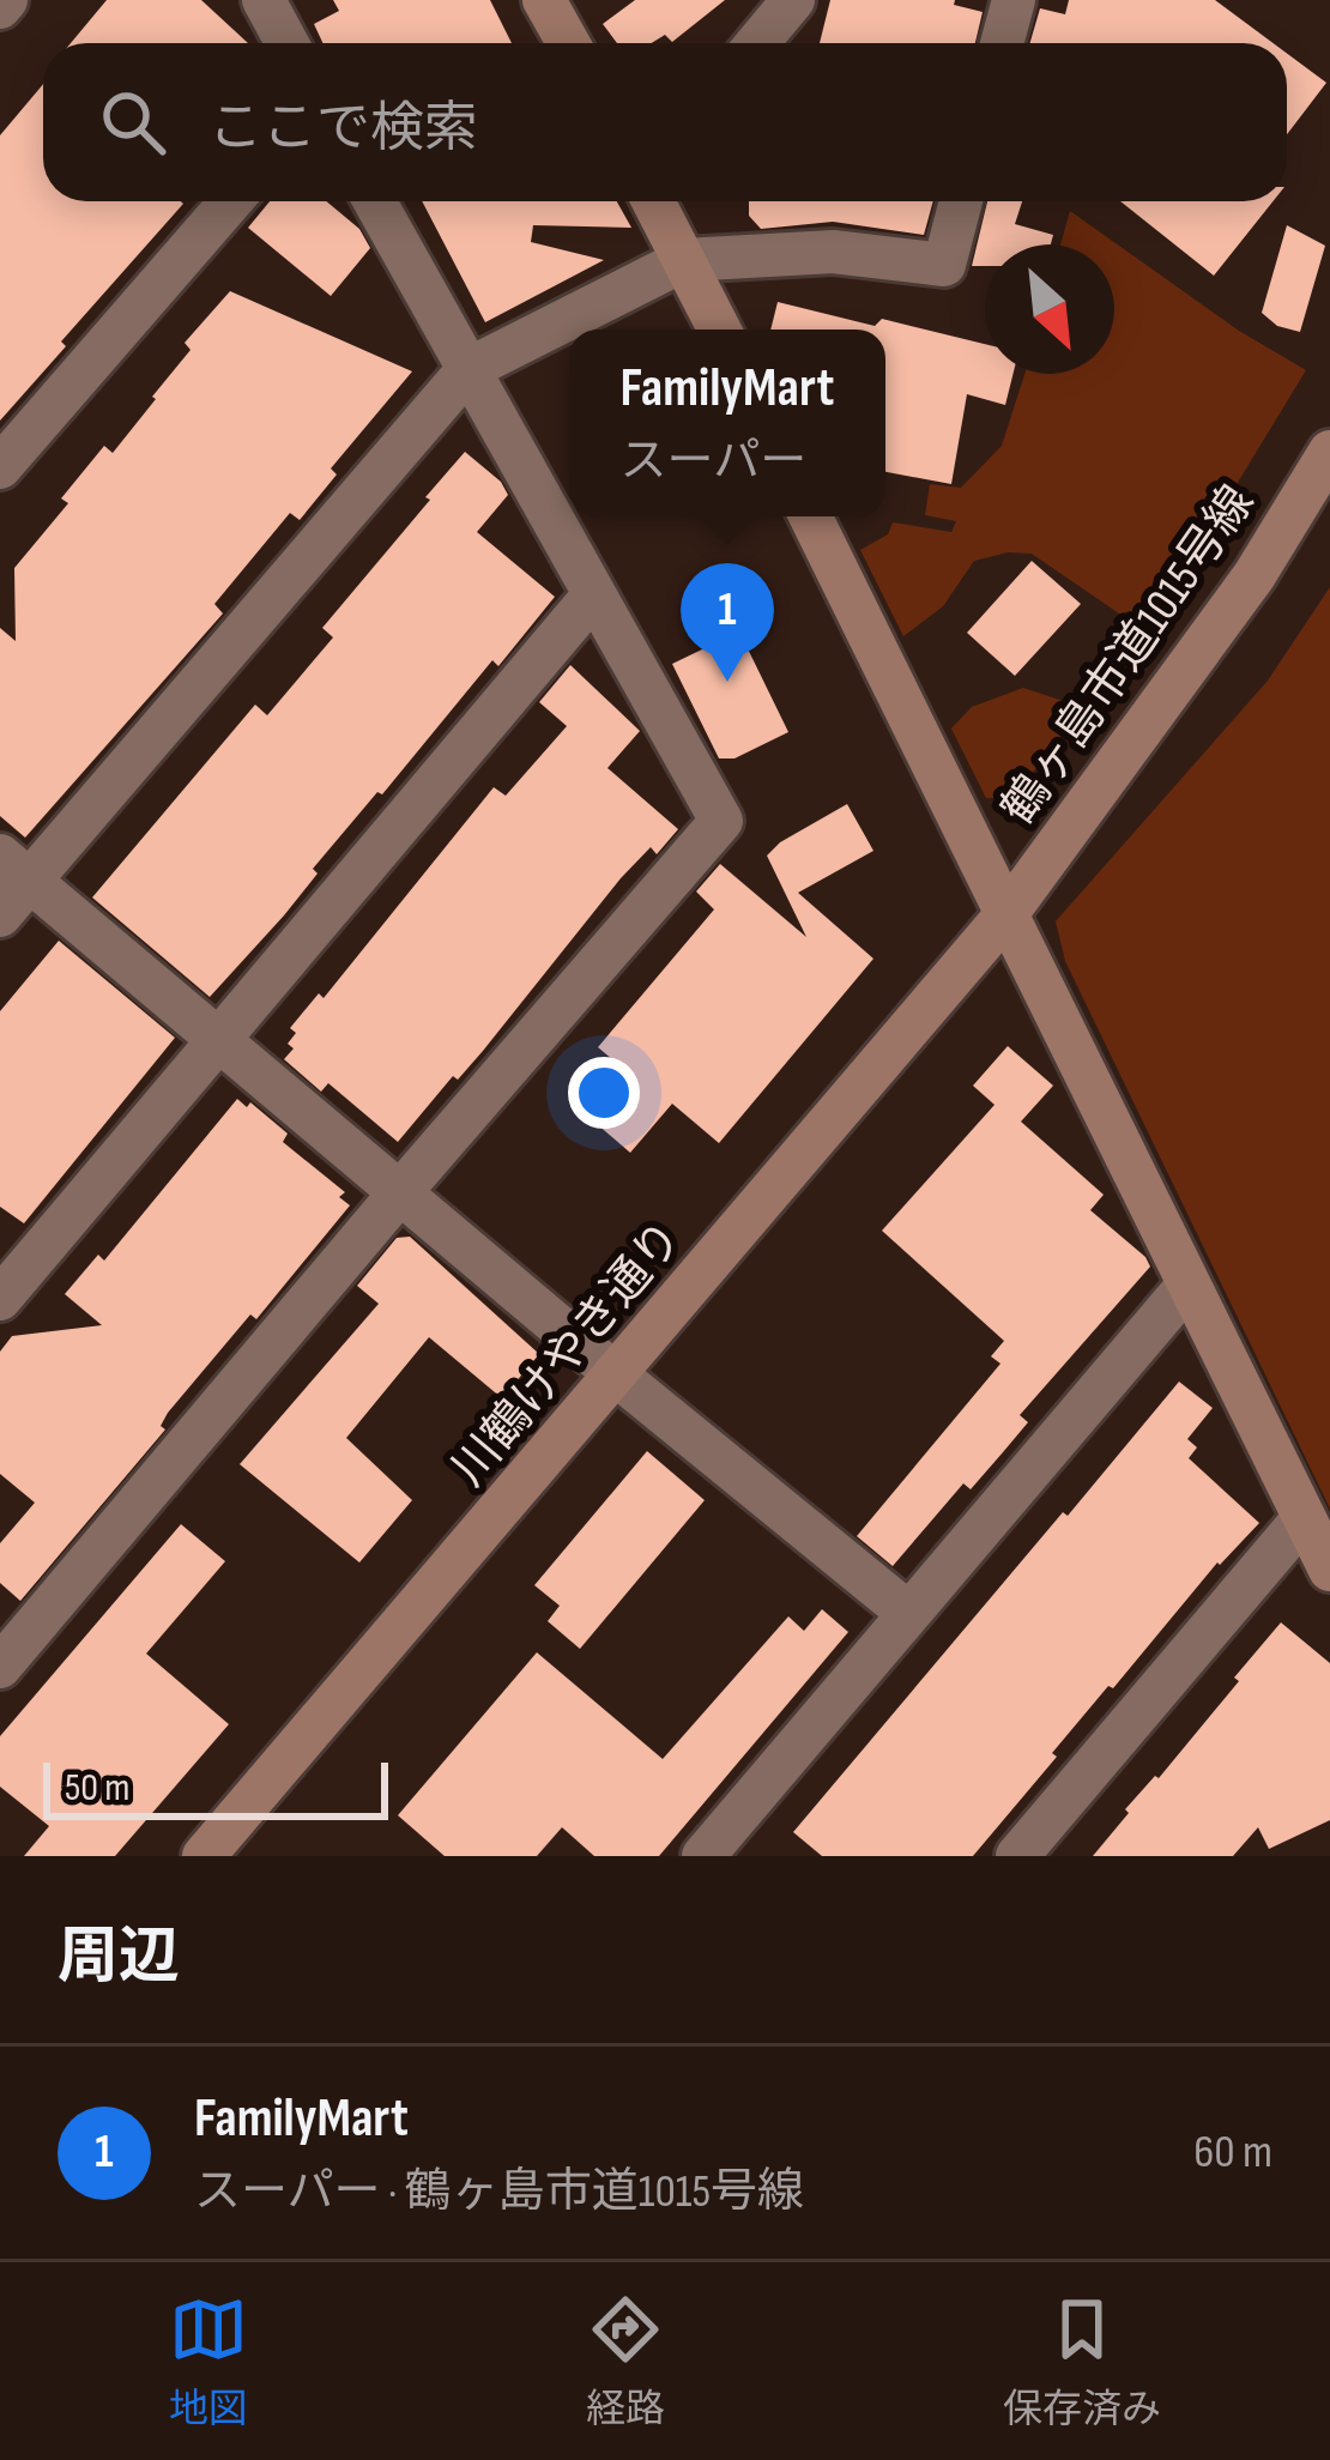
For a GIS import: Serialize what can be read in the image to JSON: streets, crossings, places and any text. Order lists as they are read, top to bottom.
{
  "streets": {
    "street": ["鶴ヶ島市道1015号線", "川鶴けやき通り"]
  },
  "crossings": [
    ["鶴ヶ島市道1015号線", "川鶴けやき通り"]
  ],
  "scale_bar": "50 m",
  "north": "bottom right",
  "page": {
    "search": "ここで検索",
    "popup": ["FamilyMart", "スーパー"],
    "pins": "1",
    "scale": "50 m",
    "heading": "周辺",
    "list": [
      {
        "mark": "1",
        "name": "FamilyMart",
        "note": "スーパー · 鶴ヶ島市道1015号線",
        "value": "60 m"
      }
    ],
    "nav": ["地図", "経路", "保存済み"]
  }
}
